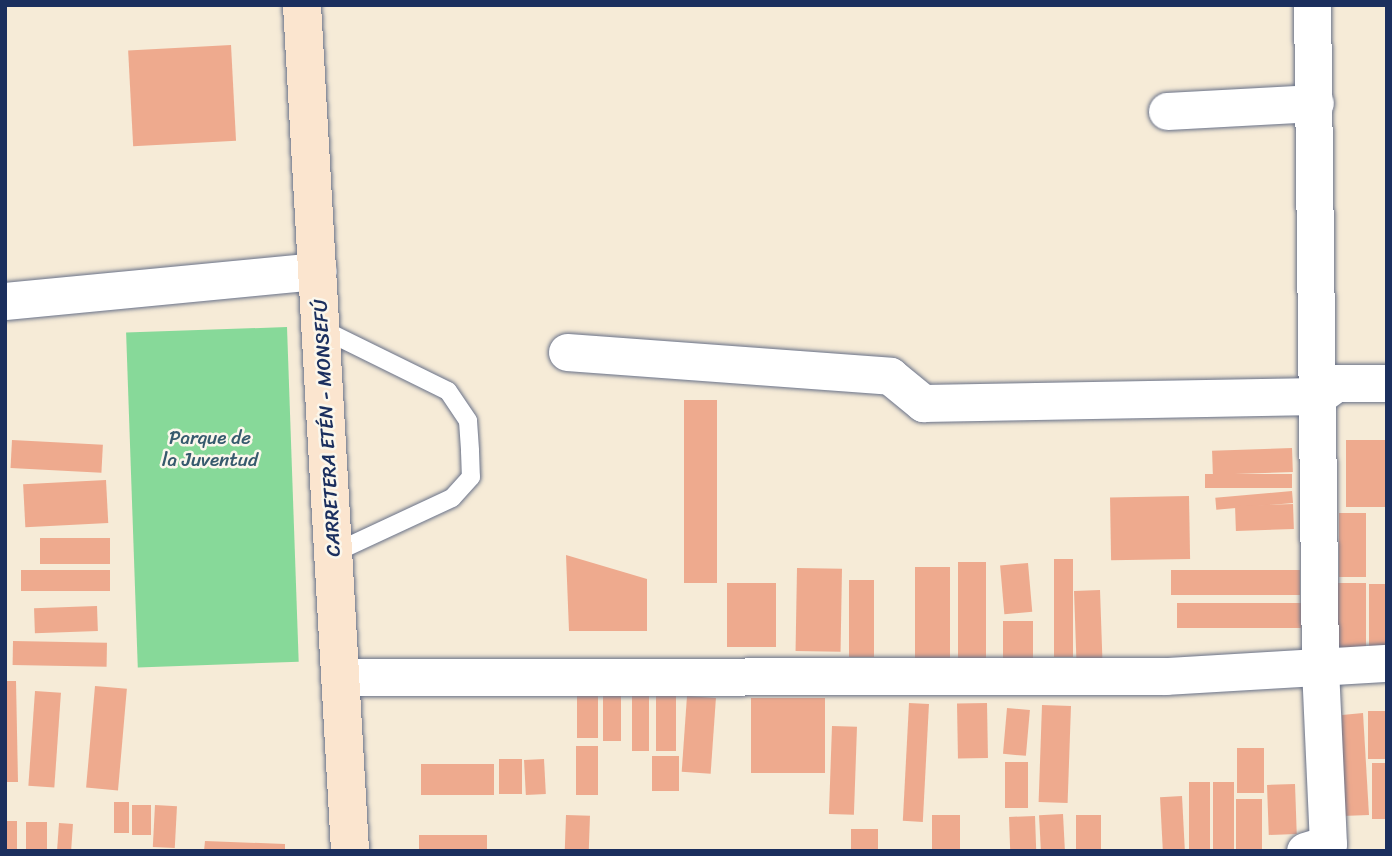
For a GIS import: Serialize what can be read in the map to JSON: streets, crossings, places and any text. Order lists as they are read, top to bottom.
{
  "streets": {
    "main road": ["CARRETERA ETÉN - MONSEFÚ"]
  },
  "parks": ["Parque de la Juventud"]
}
